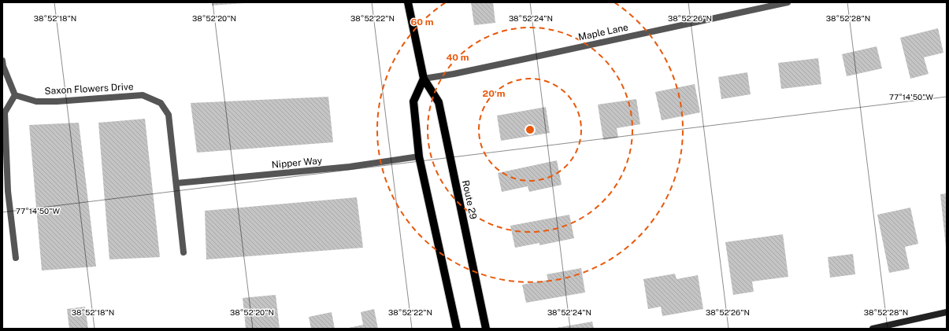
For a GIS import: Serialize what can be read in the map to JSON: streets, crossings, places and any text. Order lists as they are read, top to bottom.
{
  "streets": {
    "main road": ["Route 29"],
    "street": ["Maple Lane", "Saxon Flowers Drive", "Nipper Way"]
  },
  "crossings": [
    ["Maple Lane", "Route 29"],
    ["Saxon Flowers Drive", "Nipper Way"]
  ],
  "coordinates": [
    "38°52'18\"N",
    "38°52'20\"N",
    "38°52'22\"N",
    "38°52'24\"N",
    "38°52'26\"N",
    "38°52'28\"N",
    "77°14'50\"W"
  ],
  "rings": ["60 m", "40 m", "20 m"]
}
